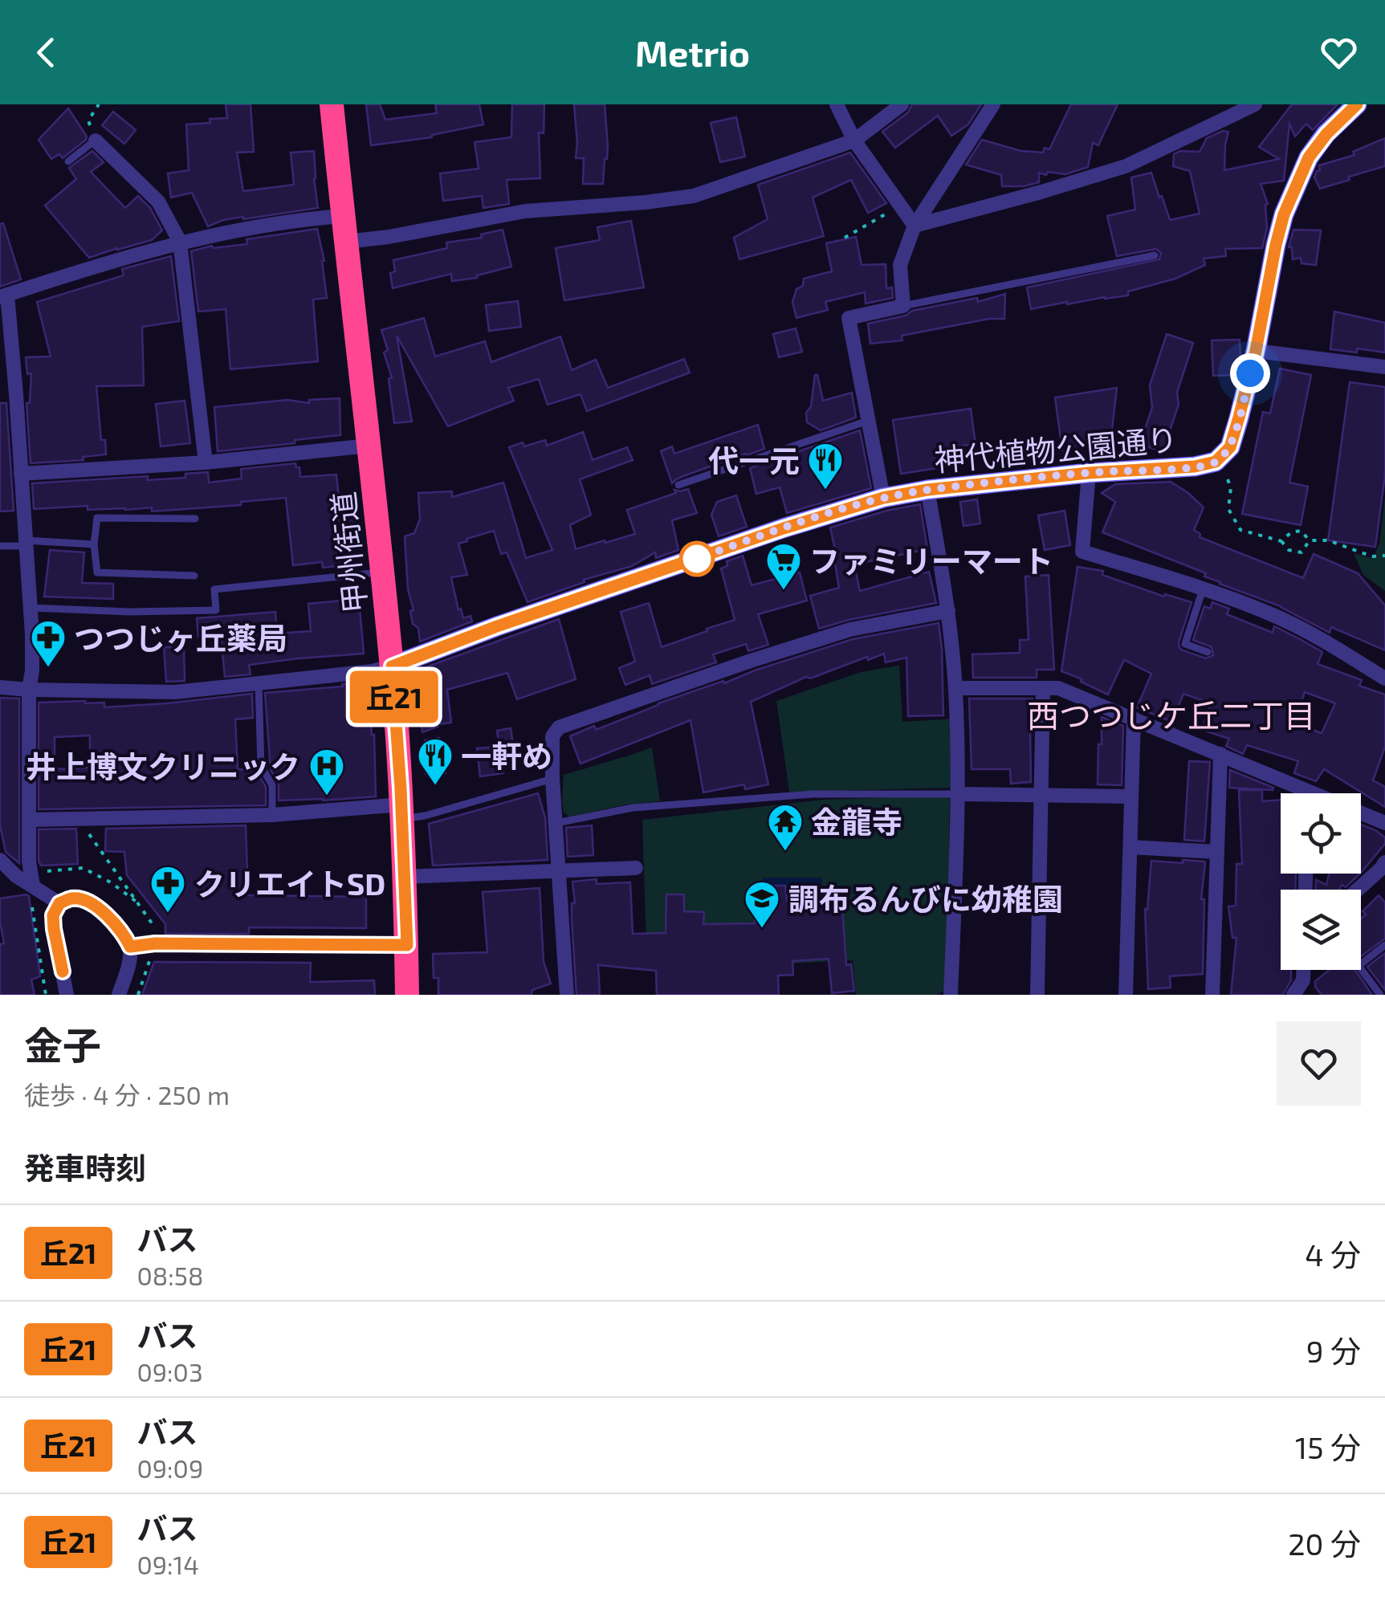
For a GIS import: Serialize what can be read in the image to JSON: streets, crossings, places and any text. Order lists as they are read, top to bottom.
{
  "streets": {
    "highway": ["甲州街道"],
    "street": ["神代植物公園通り"]
  },
  "crossings": [
    ["神代植物公園通り", "甲州街道"]
  ],
  "districts": ["西つつじケ丘二丁目"],
  "places": {
    "restaurant": ["代一元", "一軒め"],
    "supermarket": ["ファミリーマート"],
    "pharmacy": ["つつじヶ丘薬局", "クリエイトSD"],
    "hospital": ["井上博文クリニック"],
    "temple": ["金龍寺"],
    "school or university": ["調布るんびに幼稚園"]
  },
  "lines": ["bus line 丘21"],
  "page": {
    "header": "Metrio",
    "on_map": "丘21",
    "heading": [
      ["金子", "徒歩 · 4 分 · 250 m"],
      "発車時刻"
    ],
    "list": [
      {
        "mark": "丘21",
        "name": "バス",
        "note": "08:58",
        "value": "4 分"
      },
      {
        "mark": "丘21",
        "name": "バス",
        "note": "09:03",
        "value": "9 分"
      },
      {
        "mark": "丘21",
        "name": "バス",
        "note": "09:09",
        "value": "15 分"
      },
      {
        "mark": "丘21",
        "name": "バス",
        "note": "09:14",
        "value": "20 分"
      }
    ]
  }
}
